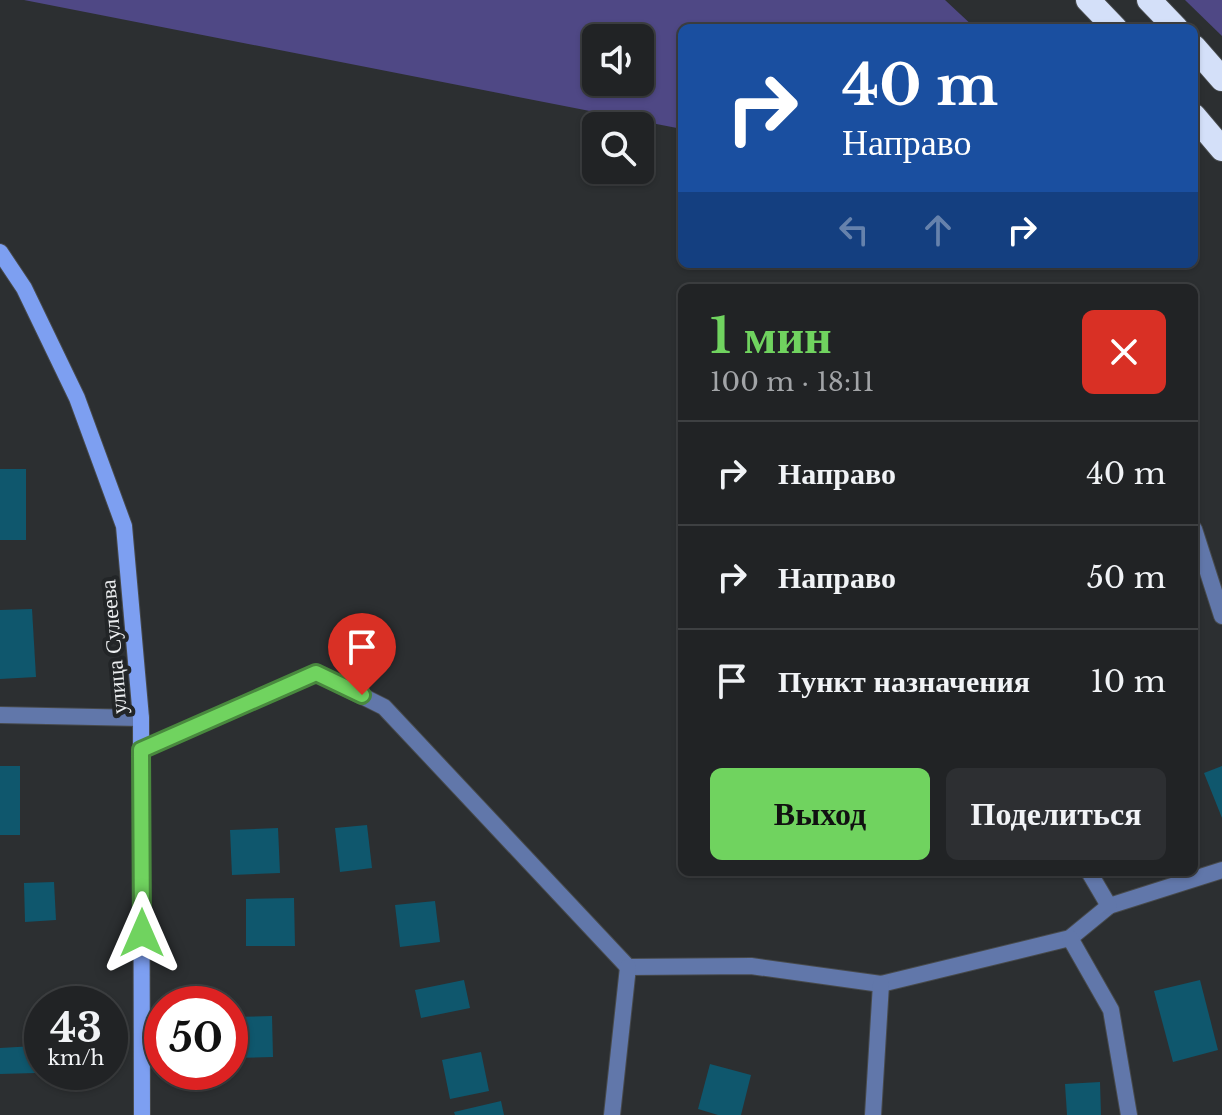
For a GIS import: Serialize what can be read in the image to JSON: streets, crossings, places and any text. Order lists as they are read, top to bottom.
{
  "streets": {
    "main road": ["улица Сулеева"]
  },
  "page": {
    "turn": ["40 m", "Направо"],
    "heading": ["1 мин", "100 m · 18:11"],
    "list": [
      {
        "name": "Направо",
        "value": "40 m"
      },
      {
        "name": "Направо",
        "value": "50 m"
      },
      {
        "name": "Пункт назначения",
        "value": "10 m"
      }
    ],
    "buttons": ["Выход", "Поделиться"],
    "speed": "43 km/h",
    "limit": "50"
  }
}
